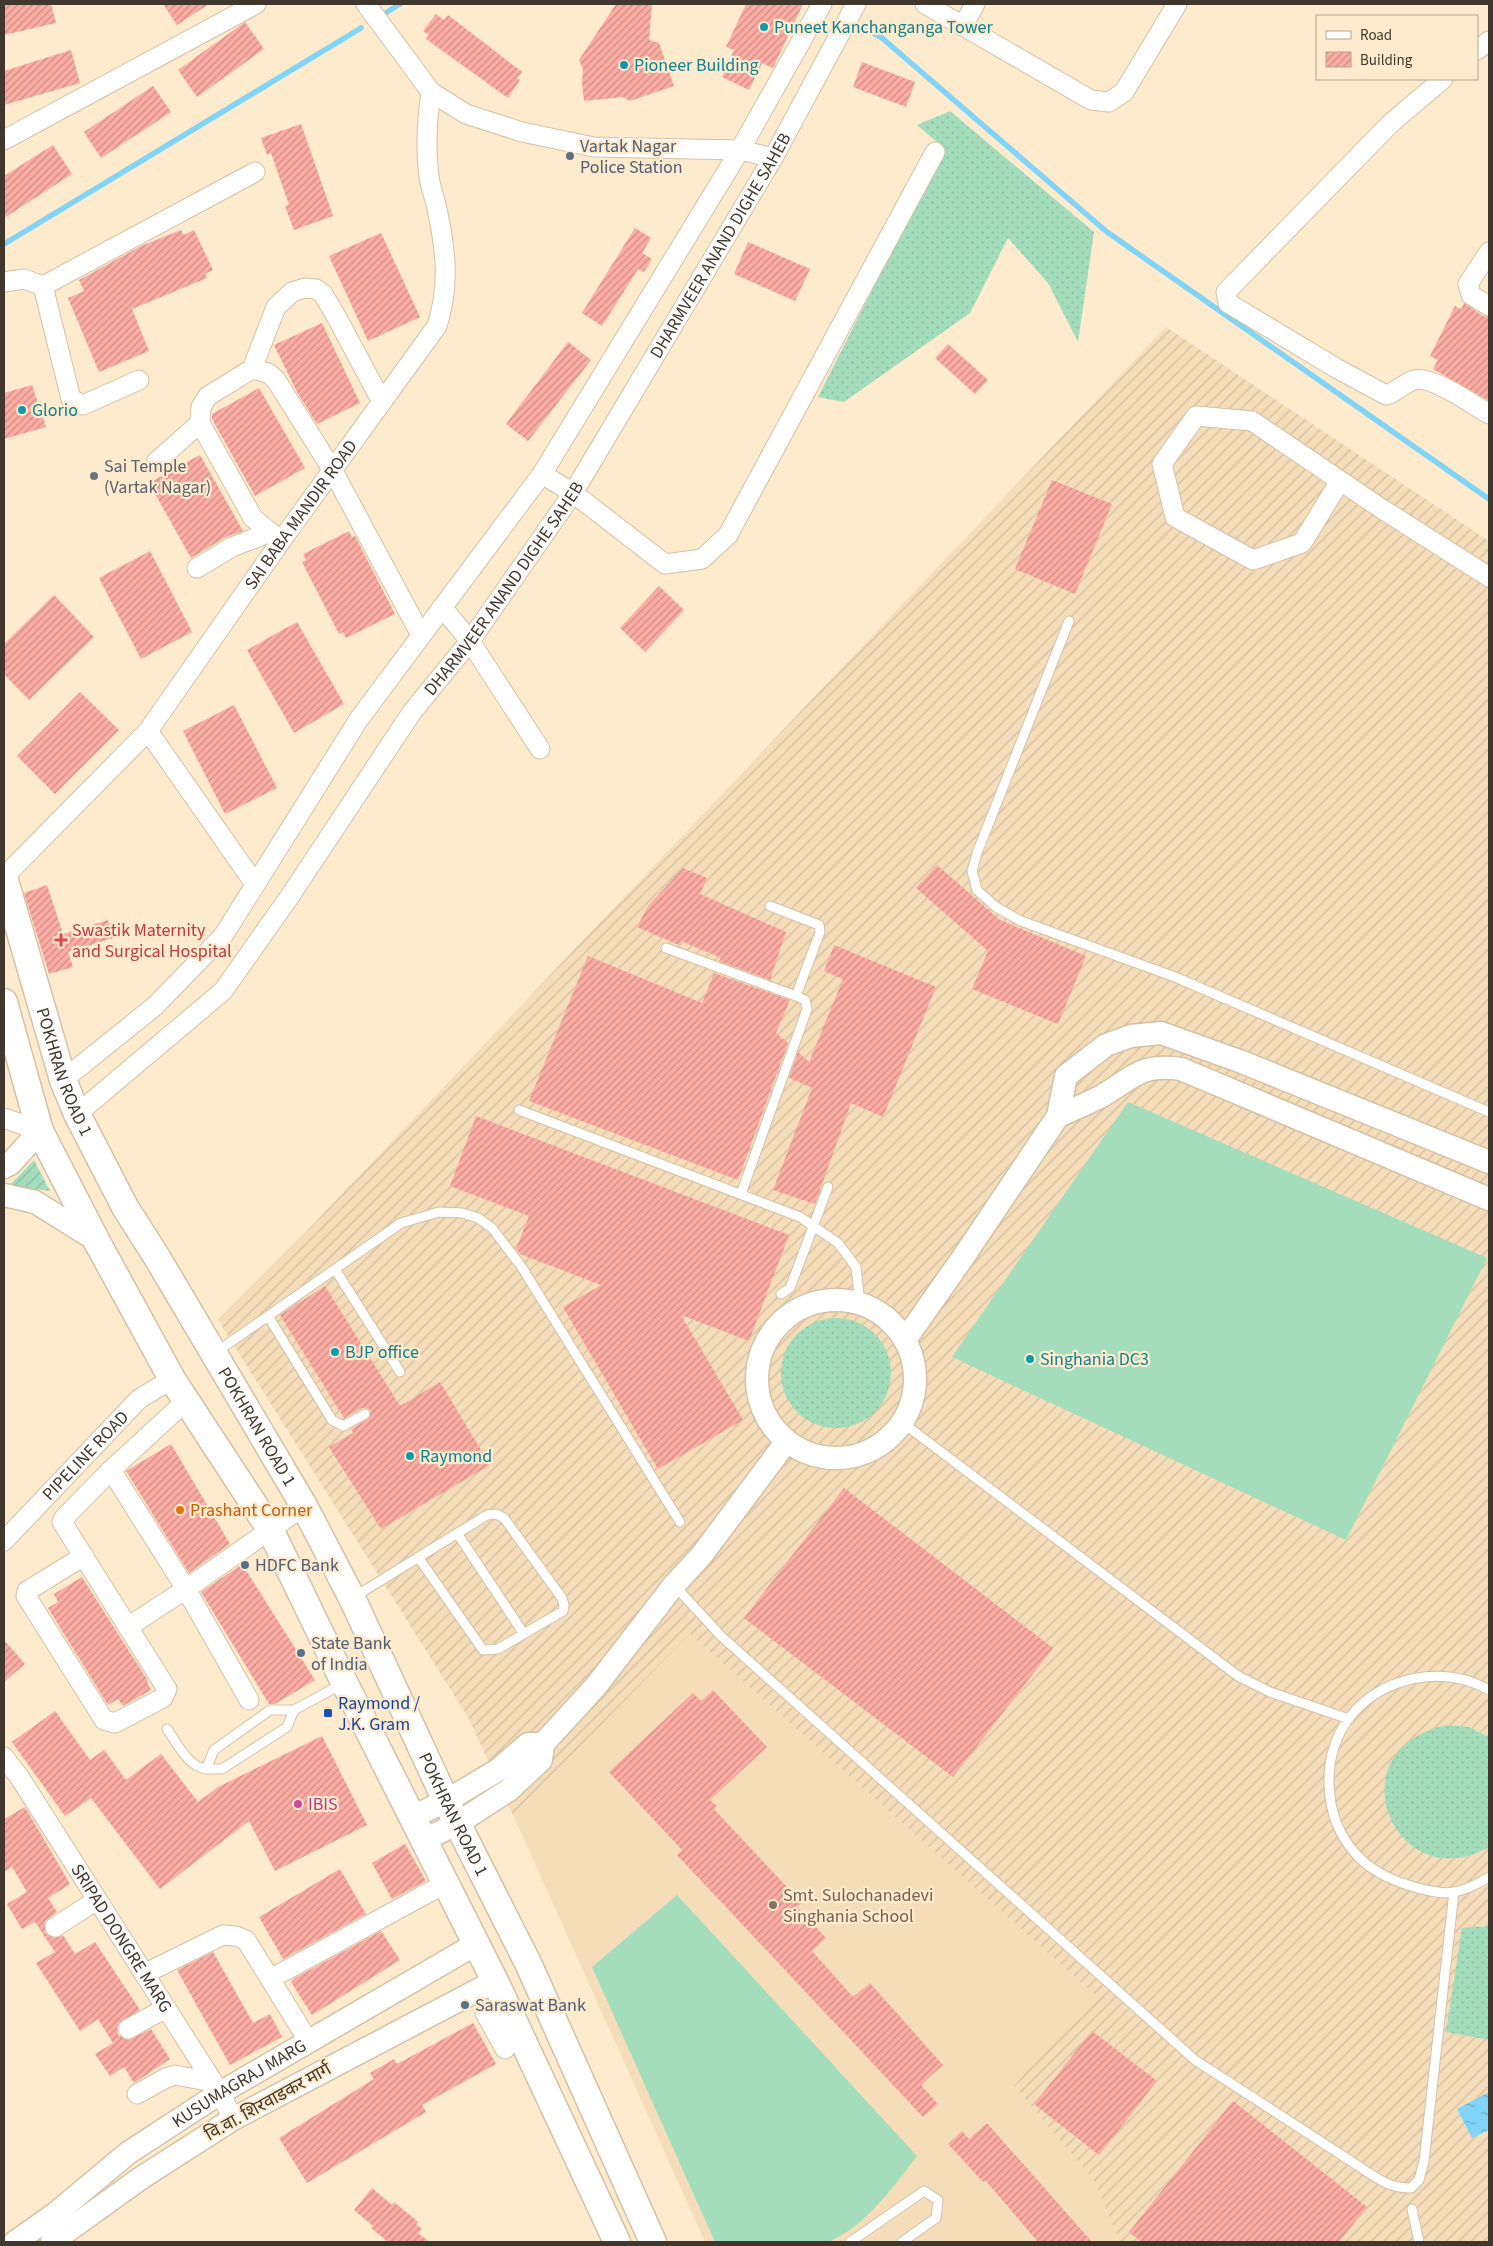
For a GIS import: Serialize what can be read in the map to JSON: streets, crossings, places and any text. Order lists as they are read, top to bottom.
{
  "streets": {
    "main road": ["POKHRAN ROAD 1"],
    "street": [
      "DHARMVEER ANAND DIGHE SAHEB",
      "SAI BABA MANDIR ROAD",
      "PIPELINE ROAD",
      "SRIPAD DONGRE MARG",
      "KUSUMAGRAJ MARG",
      "वि.वा. शिरवाडकर मार्ग"
    ]
  },
  "crossings": [
    ["DHARMVEER ANAND DIGHE SAHEB", "POKHRAN ROAD 1"],
    ["SAI BABA MANDIR ROAD", "POKHRAN ROAD 1"],
    ["POKHRAN ROAD 1", "PIPELINE ROAD"],
    ["POKHRAN ROAD 1", "KUSUMAGRAJ MARG"],
    ["POKHRAN ROAD 1", "वि.वा. शिरवाडकर मार्ग"],
    ["SRIPAD DONGRE MARG", "KUSUMAGRAJ MARG"],
    ["SRIPAD DONGRE MARG", "वि.वा. शिरवाडकर मार्ग"]
  ],
  "places": {
    "other": [
      "Puneet Kanchanganga Tower",
      "Pioneer Building",
      "Vartak Nagar Police Station",
      "Glorio",
      "Sai Temple (Vartak Nagar)",
      "BJP office",
      "Singhania DC3",
      "Raymond",
      "Prashant Corner",
      "HDFC Bank",
      "State Bank of India",
      "IBIS",
      "Smt. Sulochanadevi Singhania School",
      "Saraswat Bank"
    ],
    "health": ["Swastik Maternity and Surgical Hospital"],
    "transit": ["Raymond / J.K. Gram"]
  },
  "legend": ["Road", "Building"]
}
